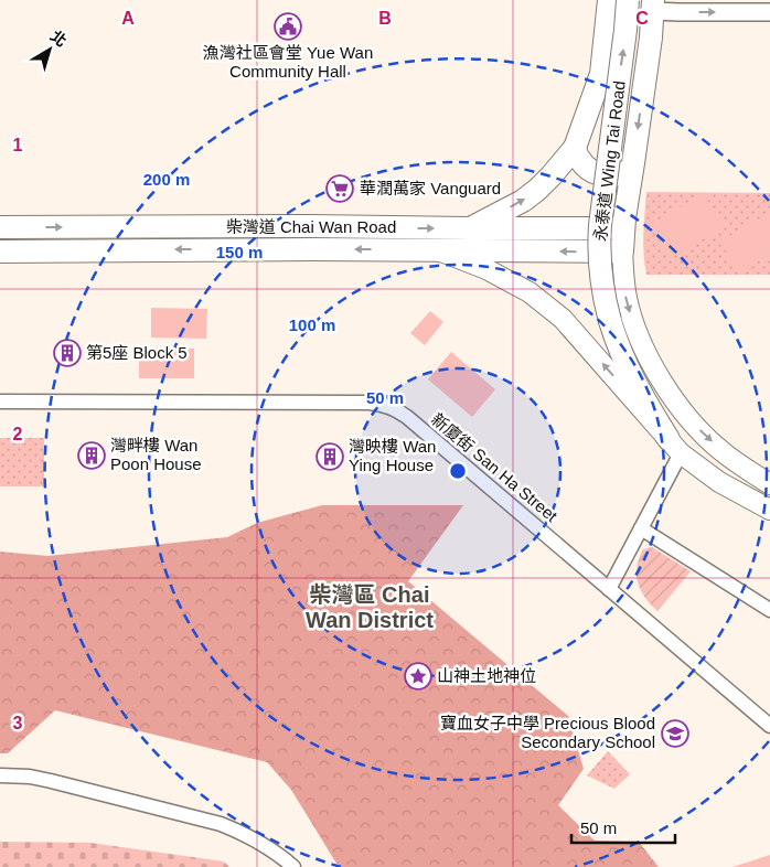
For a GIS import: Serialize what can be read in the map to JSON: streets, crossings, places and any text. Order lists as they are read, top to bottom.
{
  "streets": {
    "main road": ["永泰道 Wing Tai Road", "柴灣道 Chai Wan Road"],
    "street": ["新廈街 San Ha Street"]
  },
  "crossings": [
    ["永泰道 Wing Tai Road", "柴灣道 Chai Wan Road"]
  ],
  "districts": ["柴灣區 Chai Wan District"],
  "places": {
    "public building": ["漁灣社區會堂 Yue Wan Community Hall"],
    "supermarket": ["華潤萬家 Vanguard"],
    "building": ["第5座 Block 5", "灣畔樓 Wan Poon House", "灣映樓 Wan Ying House"],
    "place": ["山神土地神位"],
    "school or university": ["寶血女子中學 Precious Blood Secondary School"]
  },
  "scale_bar": "50 m",
  "north": "top right",
  "grid": {
    "columns": ["A", "B", "C"],
    "rows": ["1", "2", "3"]
  },
  "rings": [
    "200 m",
    "150 m",
    "100 m",
    "50 m"
  ]
}
